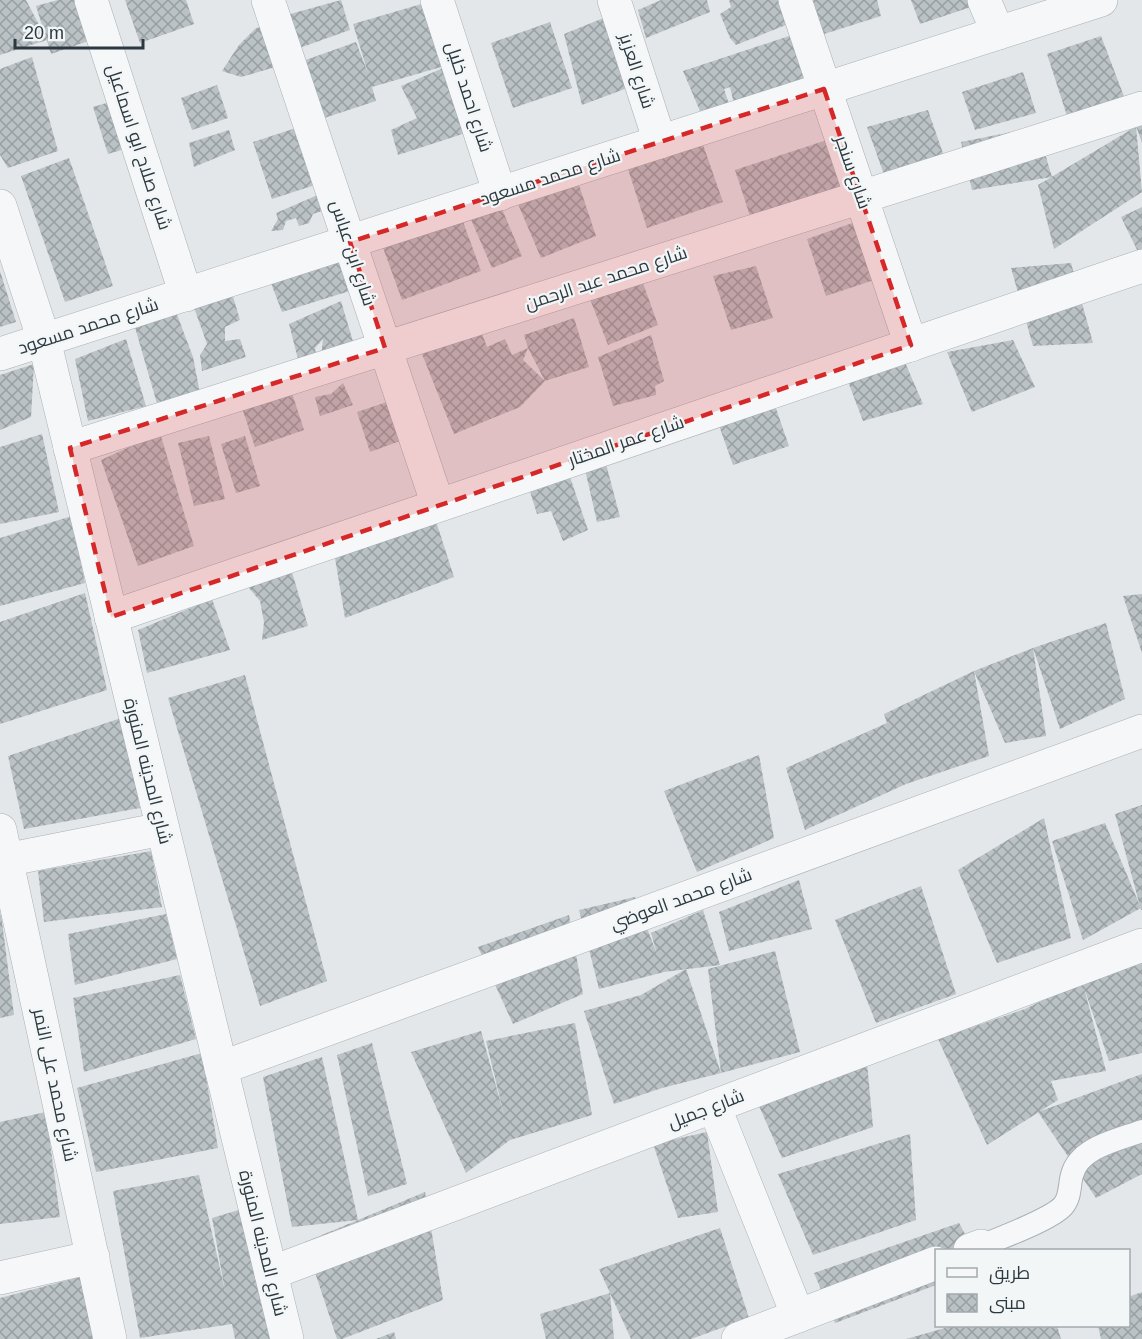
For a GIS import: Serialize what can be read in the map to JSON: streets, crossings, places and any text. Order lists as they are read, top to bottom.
{
  "streets": {
    "street": [
      "شارع العزيز",
      "شارع احمد خليل",
      "شارع صلاح ابو اسماعيل",
      "شارع سنجر",
      "شارع محمد مسعود",
      "شارع ابن عباس",
      "شارع محمد عبد الرحمن",
      "شارع عمر المختار",
      "شارع المدينه المنورة",
      "شارع محمد العوضي",
      "شارع محمد على النمر",
      "شارع جميل"
    ]
  },
  "crossings": [
    ["شارع العزيز", "شارع محمد مسعود"],
    ["شارع احمد خليل", "شارع محمد مسعود"],
    ["شارع صلاح ابو اسماعيل", "شارع محمد مسعود"],
    ["شارع سنجر", "شارع محمد مسعود"],
    ["شارع سنجر", "شارع محمد عبد الرحمن"],
    ["شارع سنجر", "شارع عمر المختار"],
    ["شارع محمد مسعود", "شارع ابن عباس"],
    ["شارع محمد مسعود", "شارع المدينه المنورة"],
    ["شارع ابن عباس", "شارع محمد عبد الرحمن"],
    ["شارع ابن عباس", "شارع عمر المختار"],
    ["شارع محمد عبد الرحمن", "شارع المدينه المنورة"],
    ["شارع عمر المختار", "شارع المدينه المنورة"],
    ["شارع المدينه المنورة", "شارع محمد العوضي"],
    ["شارع المدينه المنورة", "شارع جميل"]
  ],
  "legend": ["طريق", "مبنى"],
  "scale_bar": "20 m"
}
